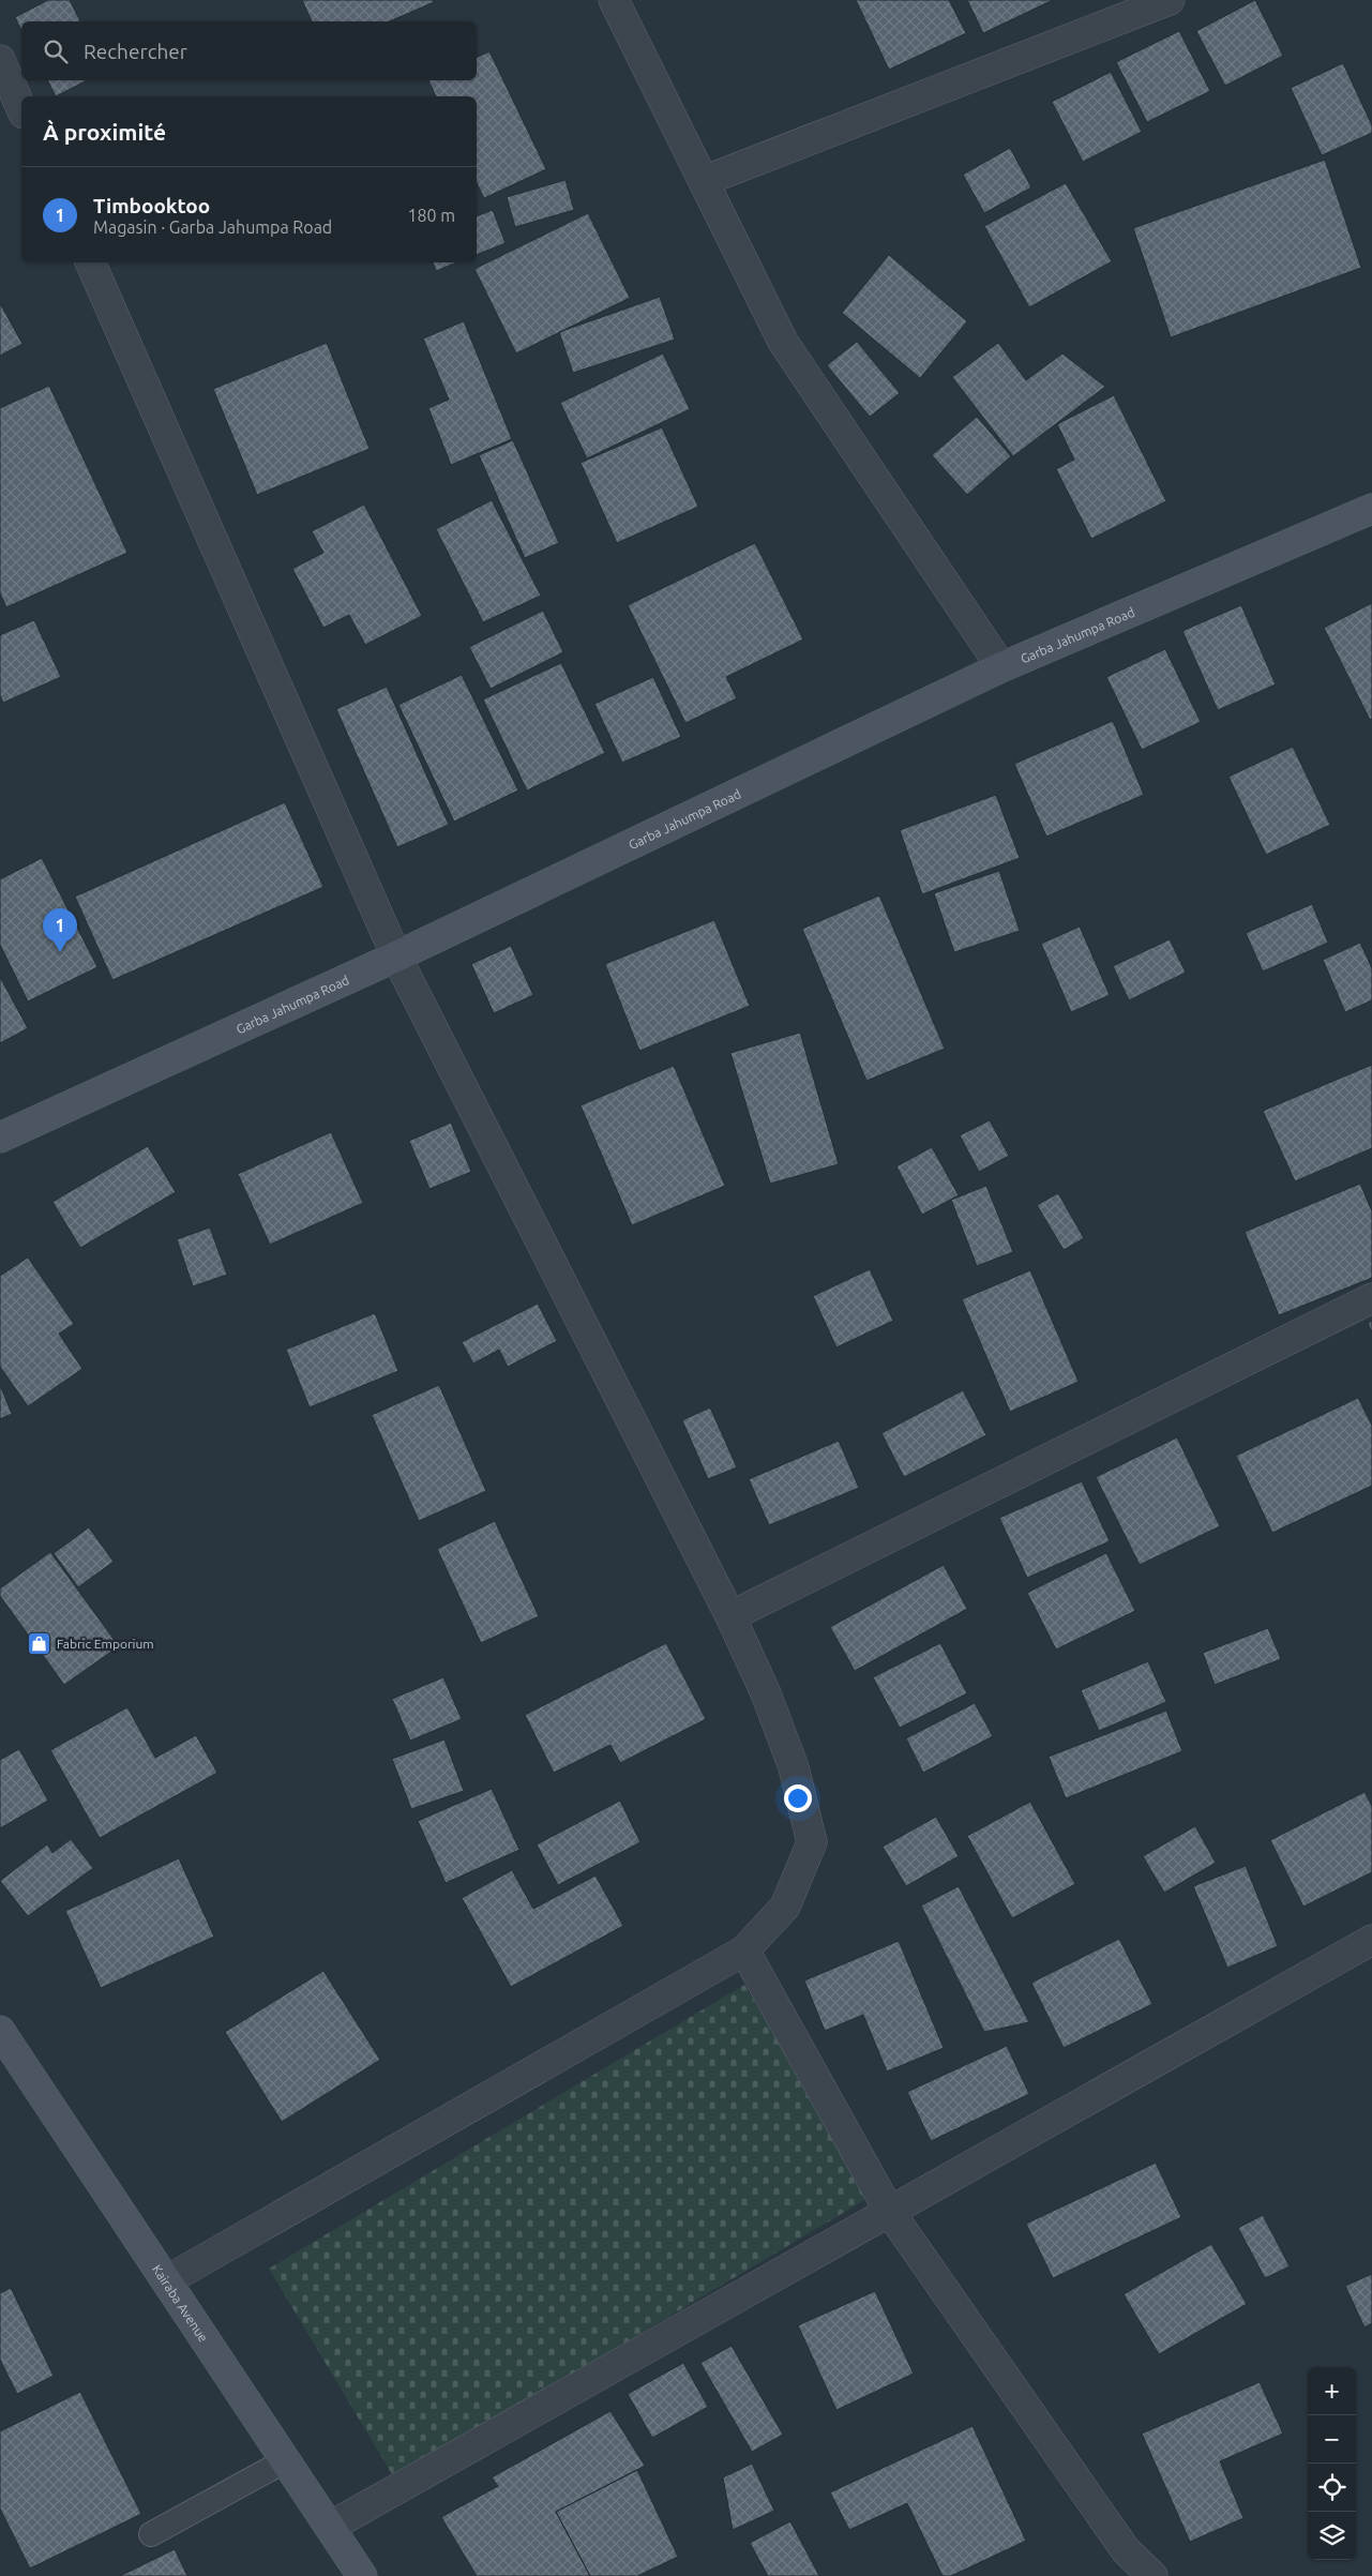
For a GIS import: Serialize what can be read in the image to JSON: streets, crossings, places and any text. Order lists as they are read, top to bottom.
{
  "streets": {
    "street": ["Garba Jahumpa Road", "Kairaba Avenue"]
  },
  "places": {
    "shop": ["Fabric Emporium"]
  },
  "page": {
    "search": "Rechercher",
    "heading": "À proximité",
    "list": [
      {
        "mark": "1",
        "name": "Timbooktoo",
        "note": "Magasin · Garba Jahumpa Road",
        "value": "180 m"
      }
    ],
    "pins": "1",
    "map_buttons": ["+", "−"]
  }
}
